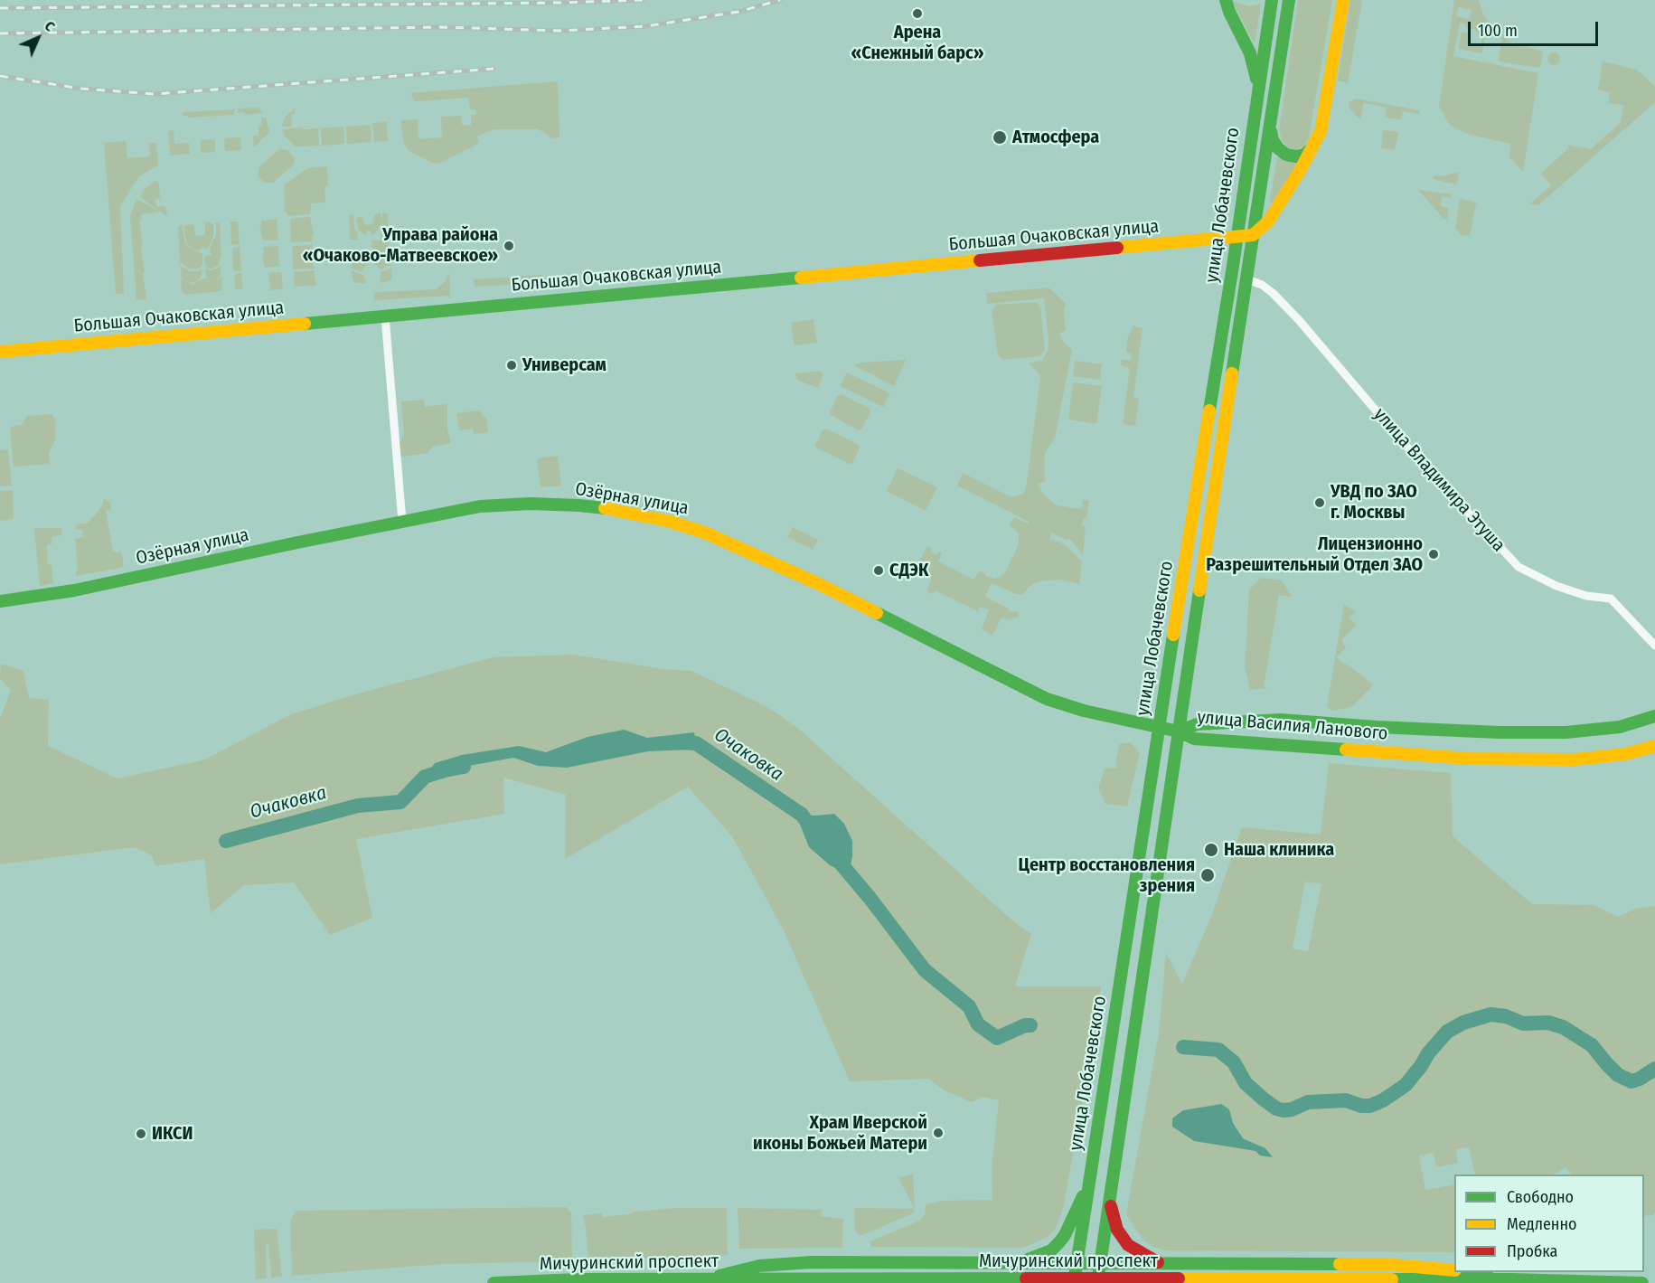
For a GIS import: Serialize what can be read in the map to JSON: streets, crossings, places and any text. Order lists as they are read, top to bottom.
{
  "streets": {
    "main road": [
      "улица Лобачевского",
      "Большая Очаковская улица",
      "Озёрная улица",
      "улица Василия Ланового",
      "Мичуринский проспект"
    ],
    "street": ["улица Владимира Этуша"]
  },
  "crossings": [
    ["улица Лобачевского", "Большая Очаковская улица"],
    ["улица Лобачевского", "улица Владимира Этуша"],
    ["улица Лобачевского", "Озёрная улица"],
    ["улица Лобачевского", "улица Василия Ланового"],
    ["Озёрная улица", "улица Василия Ланового"]
  ],
  "water": ["Очаковка"],
  "places": [
    "Арена «Снежный барс»",
    "Атмосфера",
    "Управа района «Очаково-Матвеевское»",
    "Универсам",
    "УВД по ЗАО г. Москвы",
    "Лицензионно Разрешительный Отдел ЗАО",
    "СДЭК",
    "Наша клиника",
    "Центр восстановления зрения",
    "Храм Иверской иконы Божьей Матери",
    "ИКСИ"
  ],
  "legend": ["Свободно", "Медленно", "Пробка"],
  "scale_bar": "100 m",
  "north": "top right"
}
